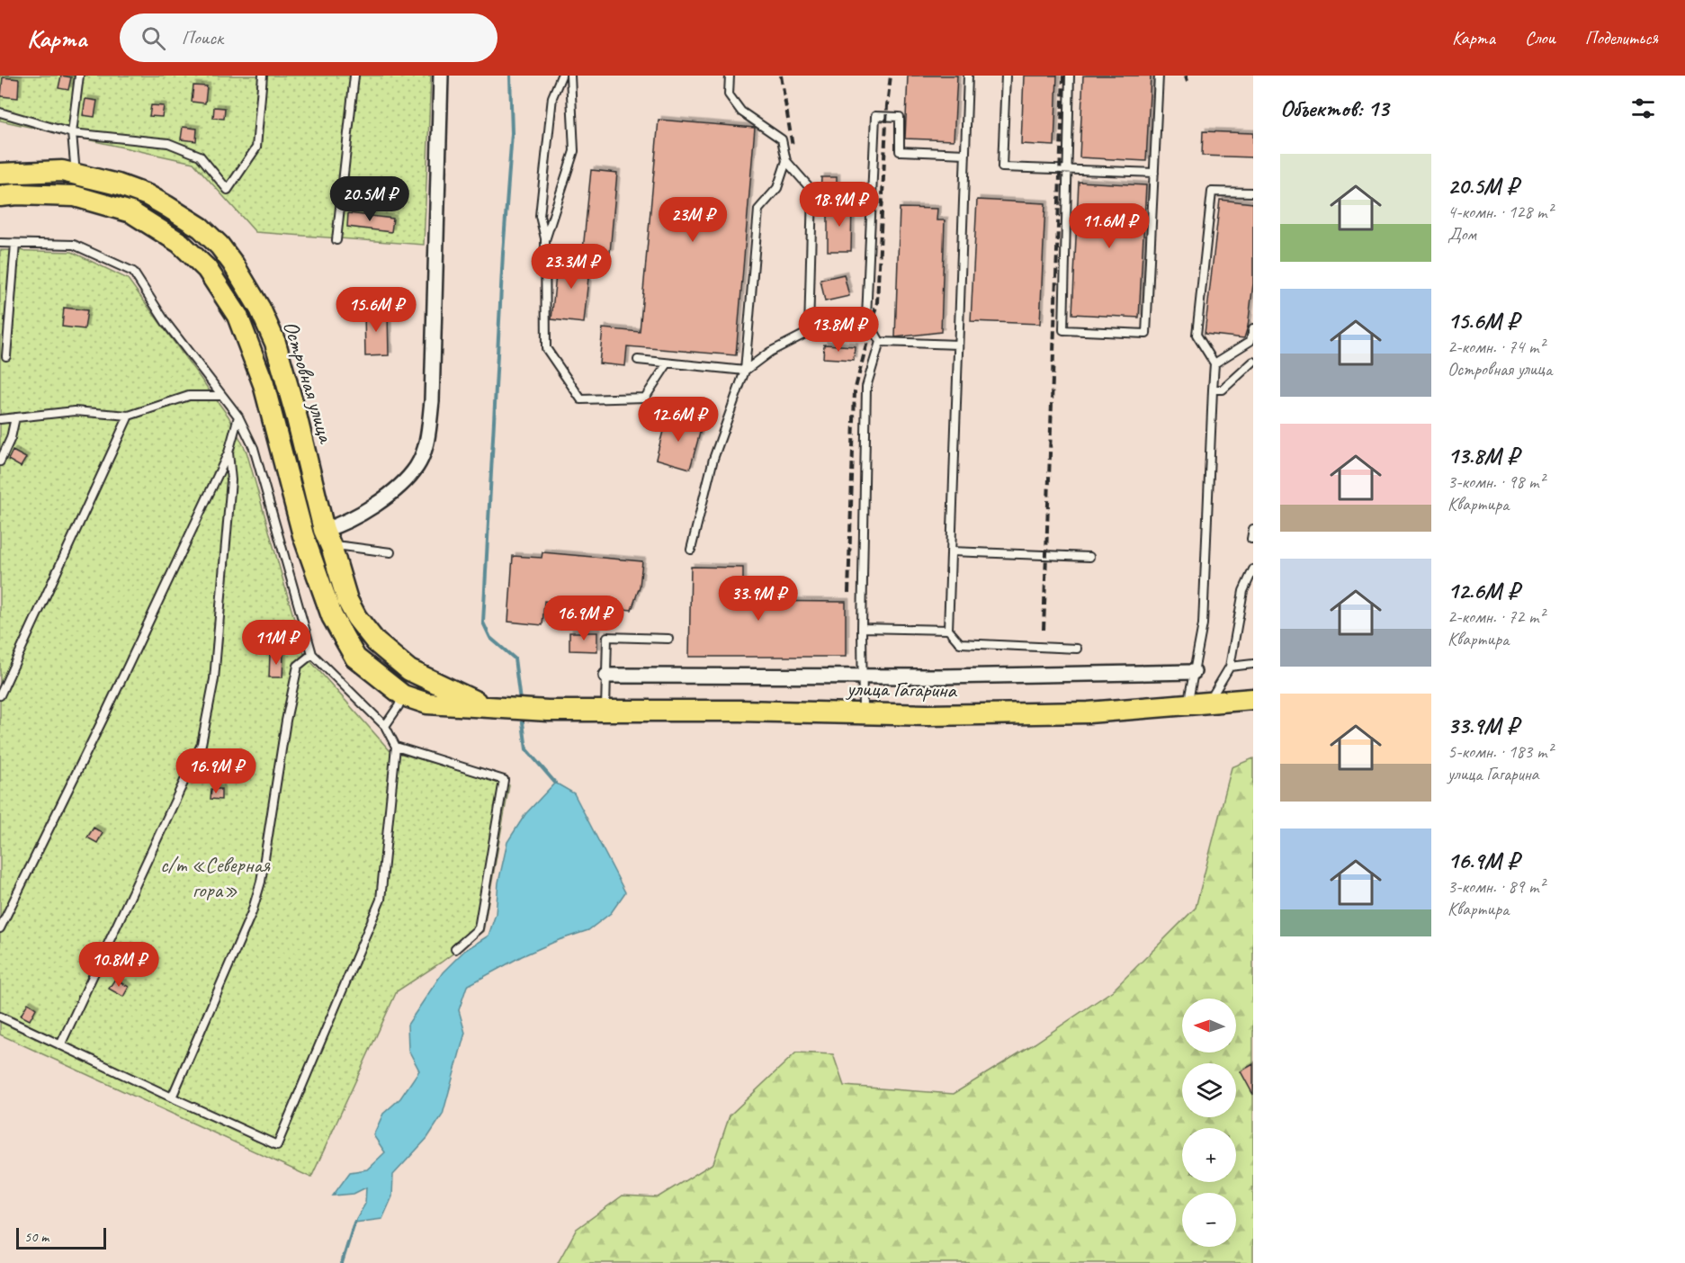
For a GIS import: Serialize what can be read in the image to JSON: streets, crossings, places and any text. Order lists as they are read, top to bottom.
{
  "streets": {
    "main road": ["Островная улица", "улица Гагарина"]
  },
  "crossings": [
    ["Островная улица", "улица Гагарина"]
  ],
  "parks": ["с/т «Северная гора»"],
  "scale_bar": "50 m",
  "north": "left",
  "page": {
    "header": "Карта",
    "search": "Поиск",
    "nav": ["Карта", "Слои", "Поделиться"],
    "heading": "Объектов: 13",
    "list": [
      {
        "name": "20.5M ₽",
        "note": "4-комн. · 128 m² · Дом"
      },
      {
        "name": "15.6M ₽",
        "note": "2-комн. · 74 m² · Островная улица"
      },
      {
        "name": "13.8M ₽",
        "note": "3-комн. · 98 m² · Квартира"
      },
      {
        "name": "12.6M ₽",
        "note": "2-комн. · 72 m² · Квартира"
      },
      {
        "name": "33.9M ₽",
        "note": "5-комн. · 183 m² · улица Гагарина"
      },
      {
        "name": "16.9M ₽",
        "note": "3-комн. · 89 m² · Квартира"
      }
    ],
    "price": [
      "20.5M ₽",
      "18.9M ₽",
      "23M ₽",
      "11.6M ₽",
      "23.3M ₽",
      "15.6M ₽",
      "13.8M ₽",
      "12.6M ₽",
      "33.9M ₽",
      "16.9M ₽",
      "11M ₽",
      "16.9M ₽",
      "10.8M ₽"
    ],
    "map_buttons": ["+", "−"],
    "scale": "50 m"
  }
}
